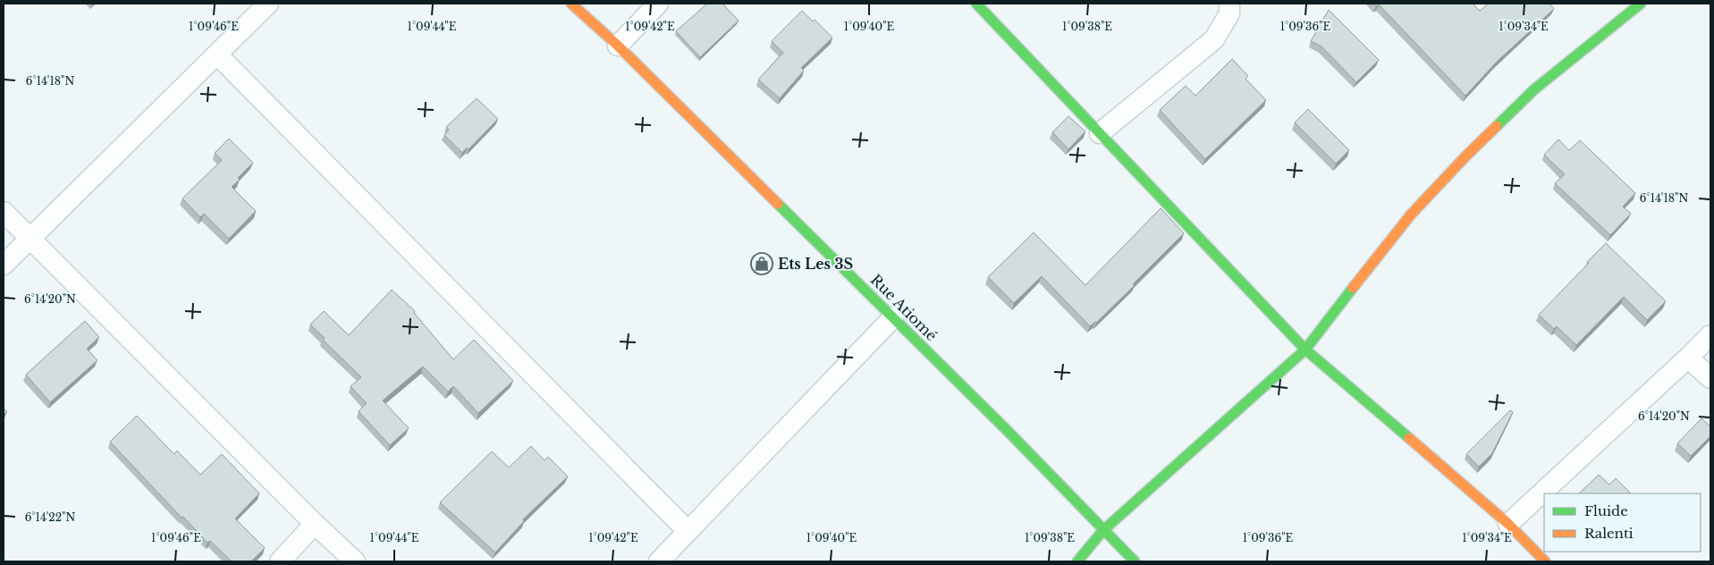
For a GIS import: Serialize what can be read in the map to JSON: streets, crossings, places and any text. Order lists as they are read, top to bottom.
{
  "streets": {
    "street": ["Rue Atiomé"]
  },
  "places": {
    "shop": ["Ets Les 3S"]
  },
  "legend": ["Fluide", "Ralenti"],
  "coordinates": [
    "1°09'46\"E",
    "1°09'44\"E",
    "1°09'42\"E",
    "1°09'40\"E",
    "1°09'38\"E",
    "1°09'36\"E",
    "1°09'34\"E",
    "6°14'18\"N",
    "6°14'20\"N",
    "6°14'22\"N"
  ]
}
